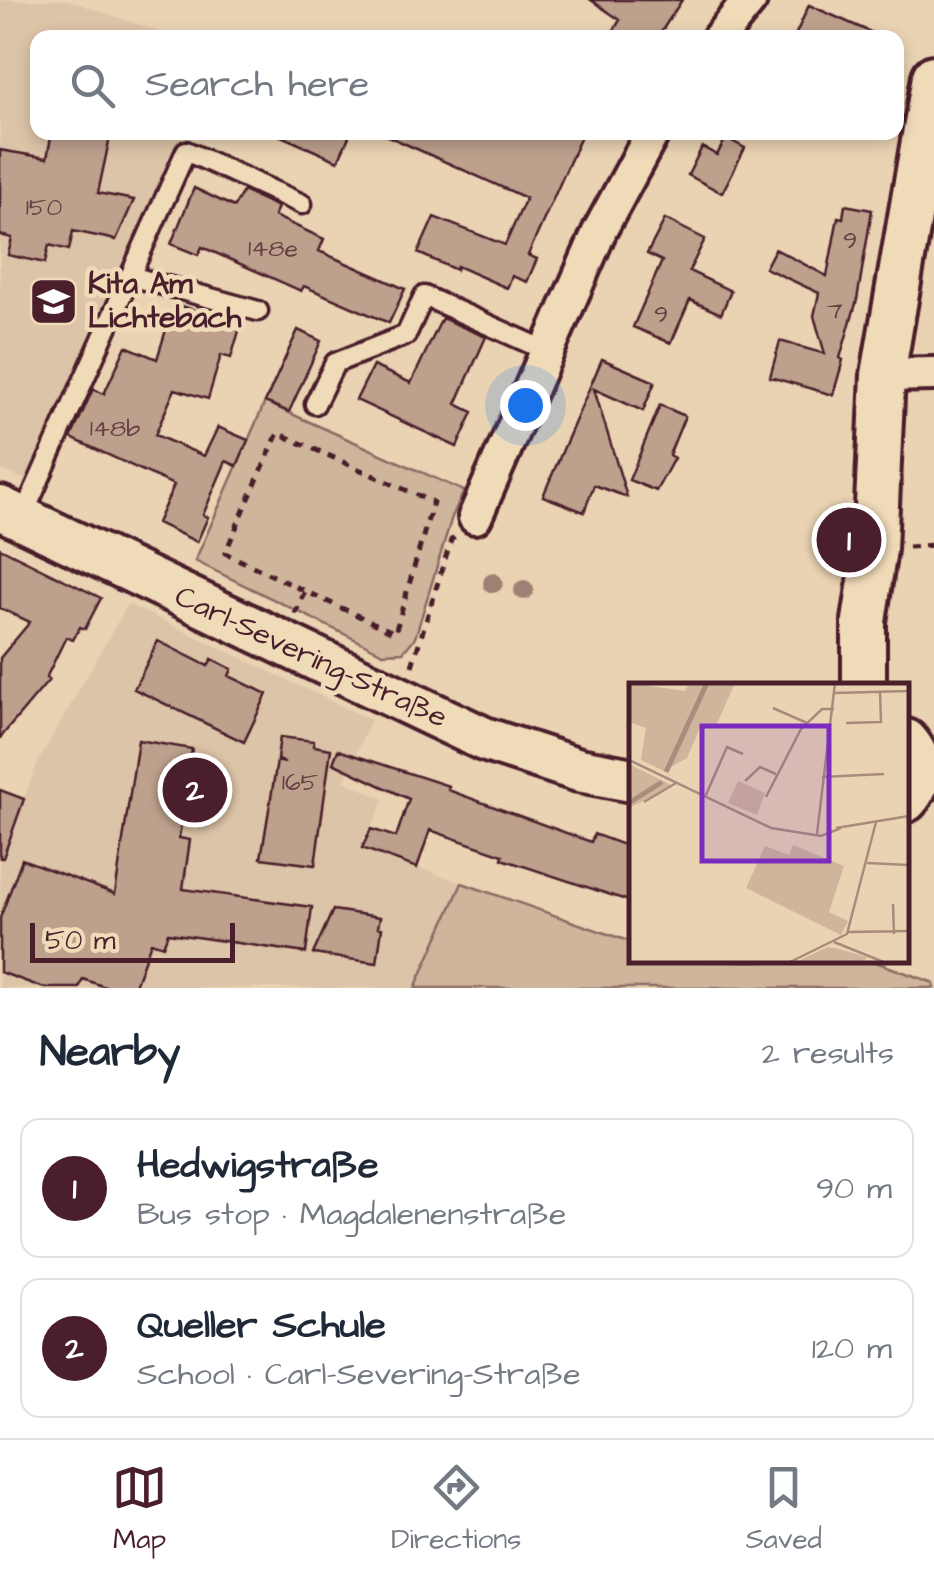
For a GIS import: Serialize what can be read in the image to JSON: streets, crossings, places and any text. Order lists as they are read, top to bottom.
{
  "streets": {
    "street": ["Carl-Severing-Straße"]
  },
  "places": {
    "school or university": ["Kita Am Lichtebach"]
  },
  "house_numbers": [
    "150",
    "9",
    "148e",
    "7",
    "9",
    "148b",
    "165"
  ],
  "scale_bar": "50 m",
  "page": {
    "search": "Search here",
    "pins": ["1", "2"],
    "scale": "50 m",
    "heading": ["Nearby", "2 results"],
    "list": [
      {
        "mark": "1",
        "name": "Hedwigstraße",
        "note": "Bus stop · Magdalenenstraße",
        "value": "90 m"
      },
      {
        "mark": "2",
        "name": "Queller Schule",
        "note": "School · Carl-Severing-Straße",
        "value": "120 m"
      }
    ],
    "nav": ["Map", "Directions", "Saved"]
  }
}
